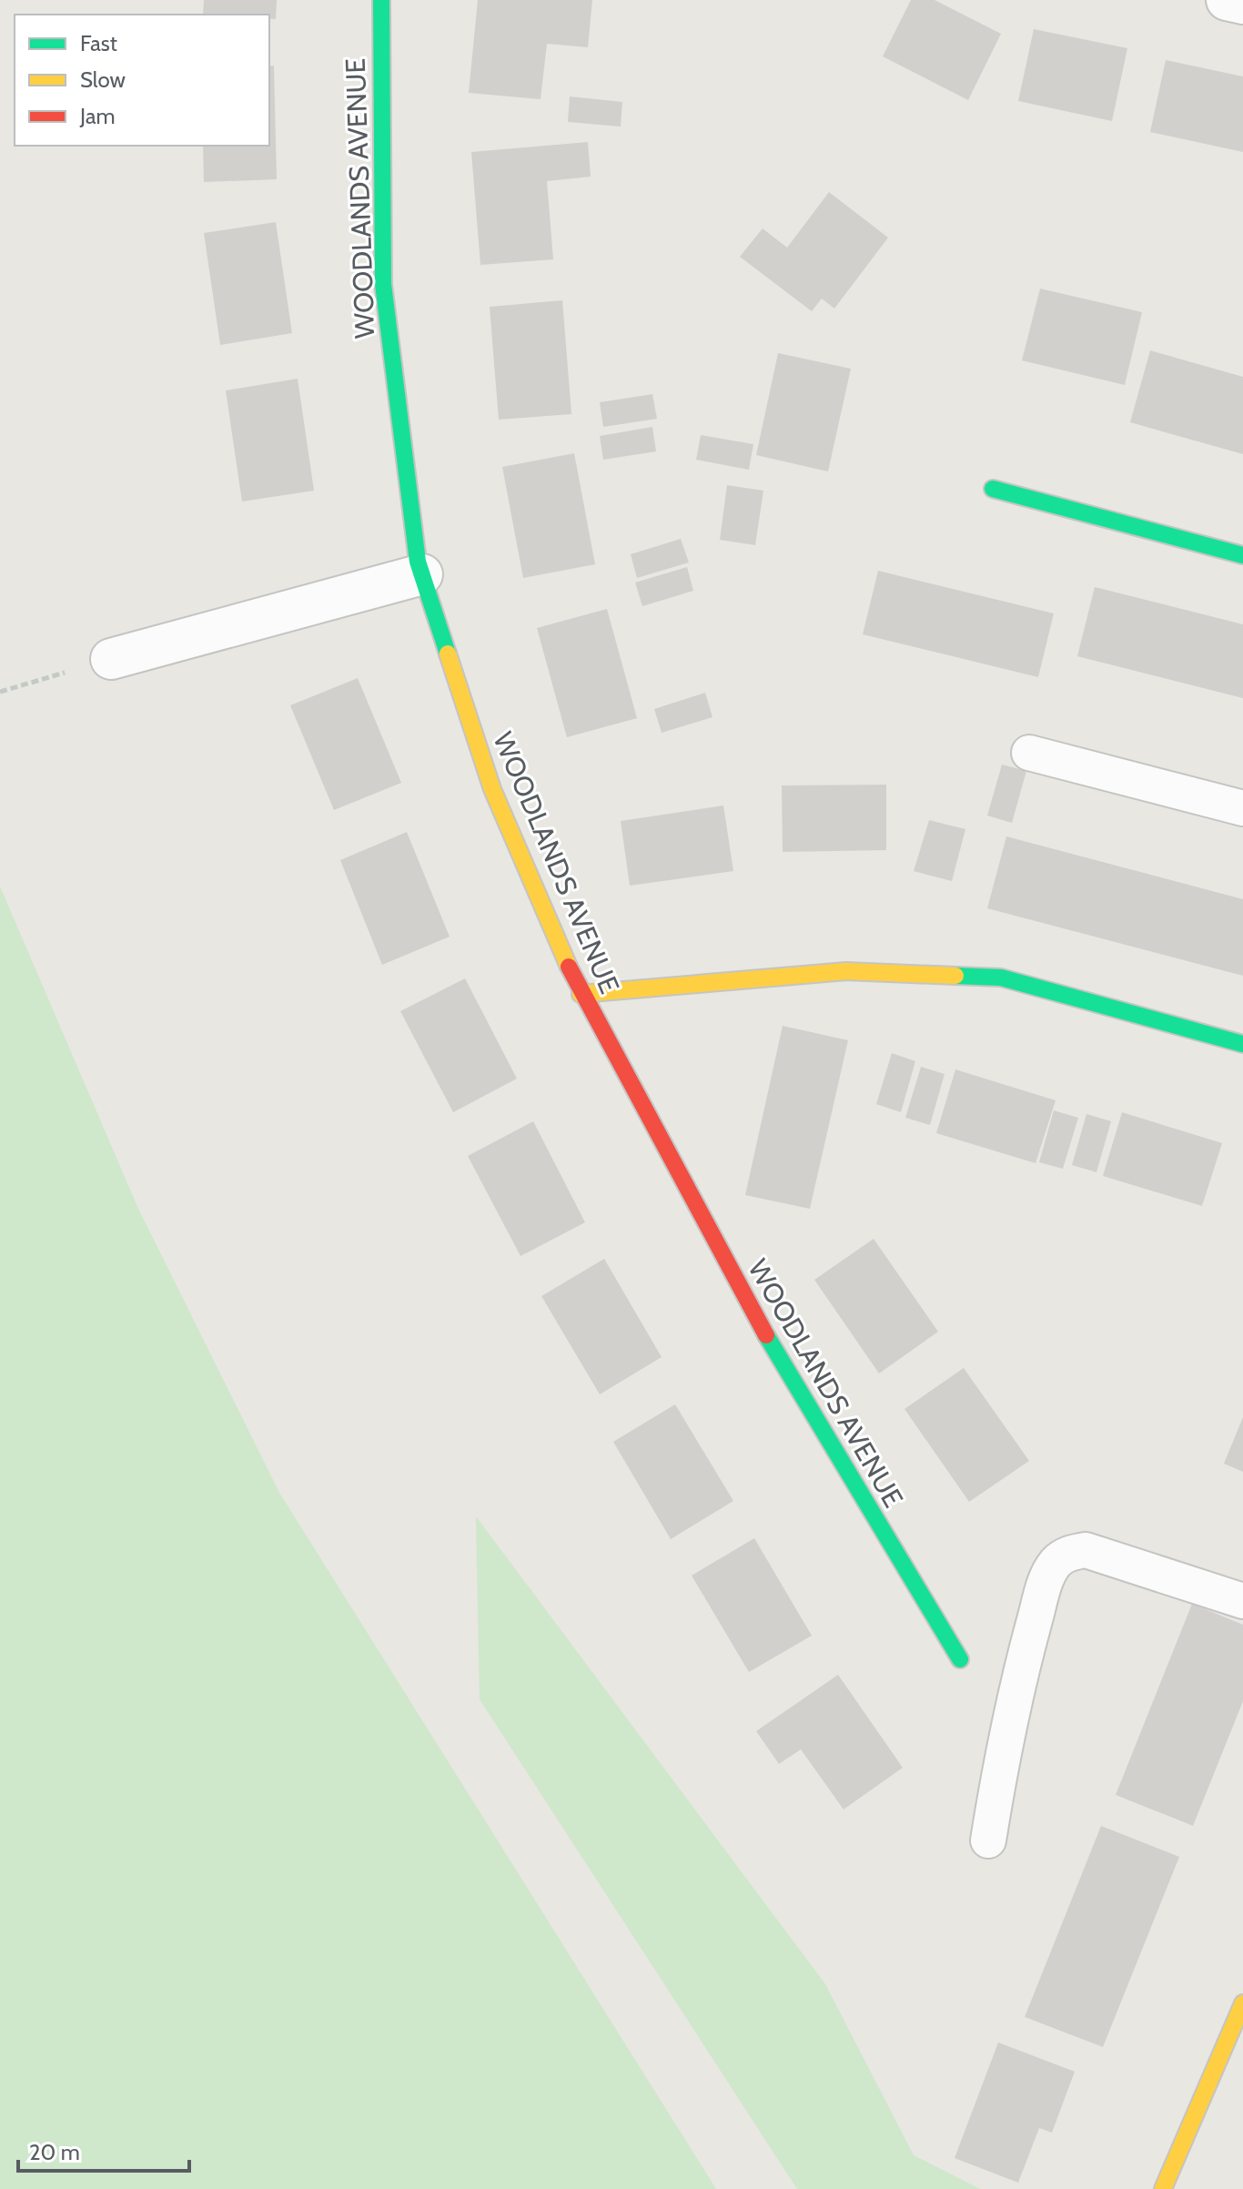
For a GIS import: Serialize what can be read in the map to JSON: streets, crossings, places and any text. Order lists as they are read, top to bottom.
{
  "streets": {
    "street": ["WOODLANDS AVENUE"]
  },
  "legend": ["Fast", "Slow", "Jam"],
  "scale_bar": "20 m"
}
